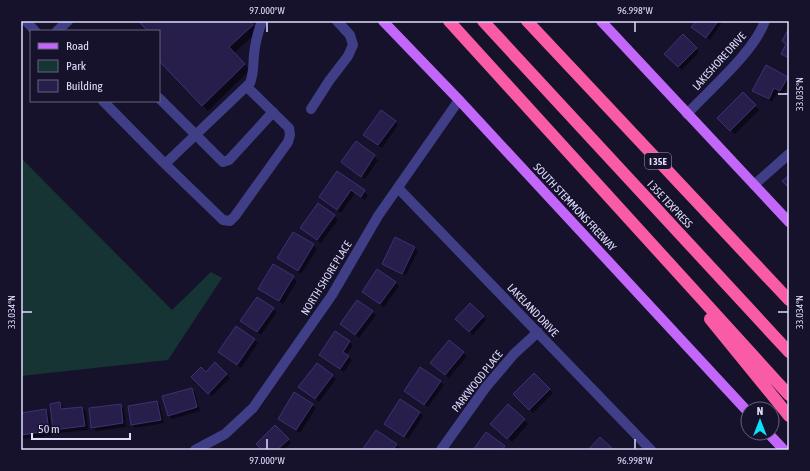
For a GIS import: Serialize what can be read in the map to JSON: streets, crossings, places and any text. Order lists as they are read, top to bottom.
{
  "streets": {
    "highway": ["I 35E", "I 35E TEXPRESS"],
    "main road": ["SOUTH STEMMONS FREEWAY"],
    "street": [
      "LAKESHORE DRIVE",
      "NORTH SHORE PLACE",
      "LAKELAND DRIVE",
      "PARKWOOD PLACE"
    ]
  },
  "crossings": [
    ["SOUTH STEMMONS FREEWAY", "NORTH SHORE PLACE"],
    ["NORTH SHORE PLACE", "LAKELAND DRIVE"],
    ["LAKELAND DRIVE", "PARKWOOD PLACE"]
  ],
  "legend": ["Road", "Park", "Building"],
  "scale_bar": "50 m",
  "north": "top",
  "coordinates": [
    "97.000°W",
    "96.998°W",
    "33.035°N",
    "33.034°N"
  ]
}
